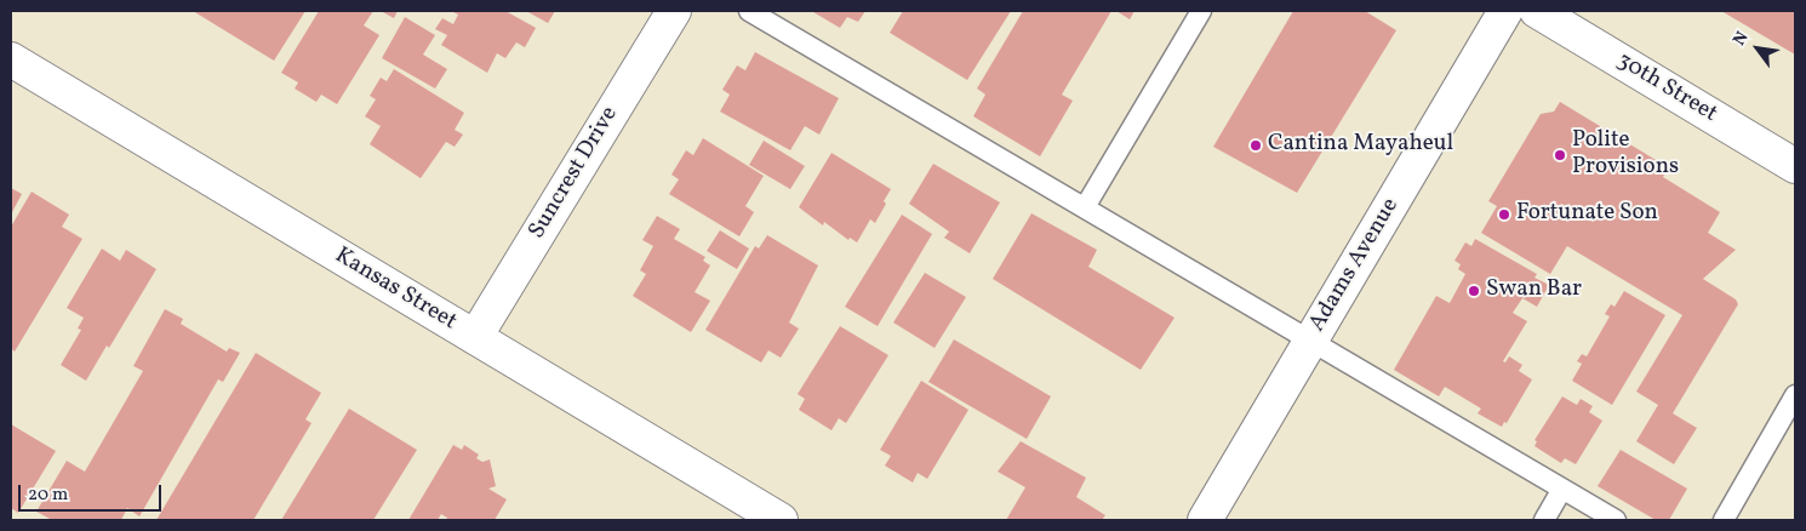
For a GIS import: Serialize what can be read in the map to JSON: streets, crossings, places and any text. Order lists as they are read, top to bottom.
{
  "streets": {
    "street": [
      "30th Street",
      "Suncrest Drive",
      "Adams Avenue",
      "Kansas Street"
    ]
  },
  "crossings": [
    ["Suncrest Drive", "Kansas Street"]
  ],
  "places": [
    "Cantina Mayaheul",
    "Polite Provisions",
    "Fortunate Son",
    "Swan Bar"
  ],
  "scale_bar": "20 m",
  "north": "top left"
}
